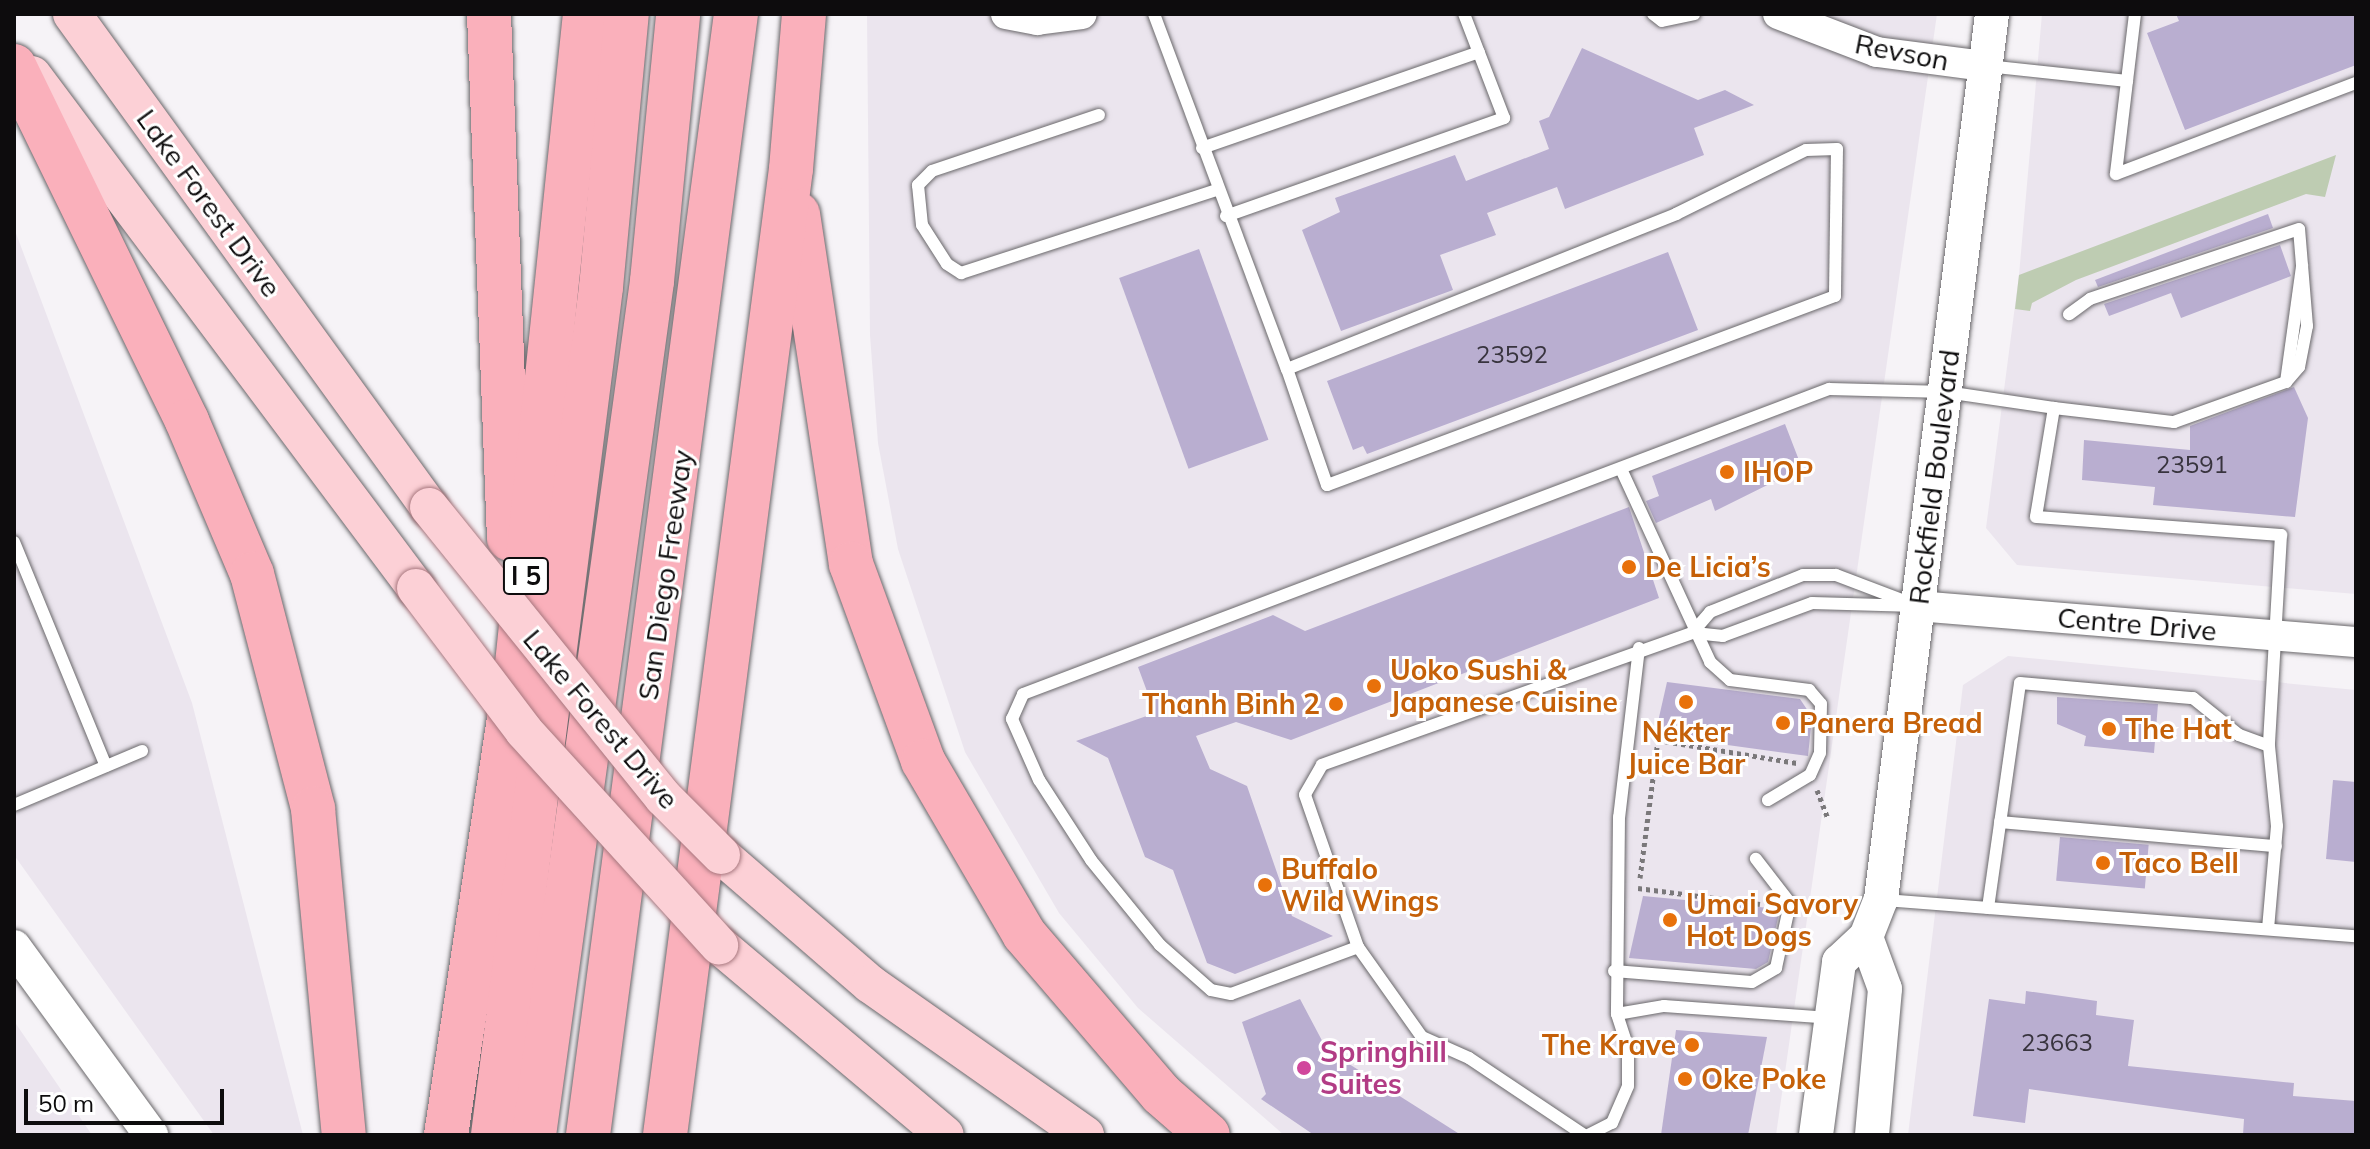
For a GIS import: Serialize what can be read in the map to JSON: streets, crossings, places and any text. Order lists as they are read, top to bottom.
{
  "streets": {
    "highway": ["San Diego Freeway", "I 5"],
    "main road": ["Lake Forest Drive", "Rockfield Boulevard"],
    "street": ["Revson", "Centre Drive"]
  },
  "crossings": [
    ["Revson", "Rockfield Boulevard"],
    ["Rockfield Boulevard", "Centre Drive"]
  ],
  "places": [
    "IHOP",
    "De Licia’s",
    "Uoko Sushi & Japanese Cuisine",
    "Nékter Juice Bar",
    "Thanh Binh 2",
    "Panera Bread",
    "The Hat",
    "Taco Bell",
    "Buffalo Wild Wings",
    "Umai Savory Hot Dogs",
    "The Krave",
    "Springhill Suites",
    "Oke Poke"
  ],
  "house_numbers": ["23592", "23591", "23663"],
  "scale_bar": "50 m"
}
